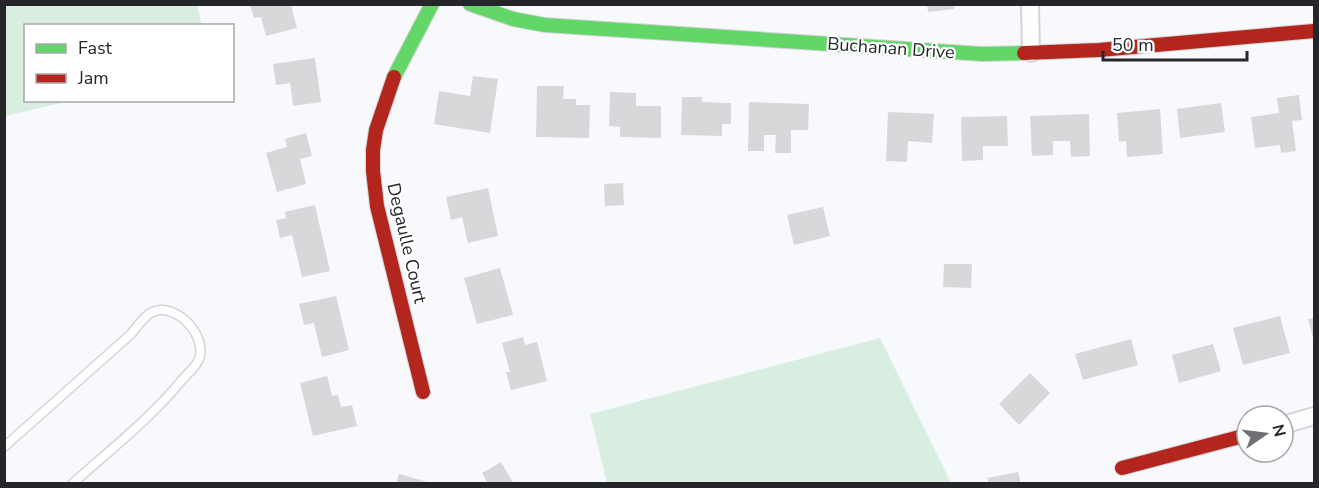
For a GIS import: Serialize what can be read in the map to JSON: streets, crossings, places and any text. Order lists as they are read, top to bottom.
{
  "streets": {
    "street": ["Buchanan Drive", "Degaulle Court"]
  },
  "legend": ["Fast", "Jam"],
  "scale_bar": "50 m",
  "north": "right"
}
